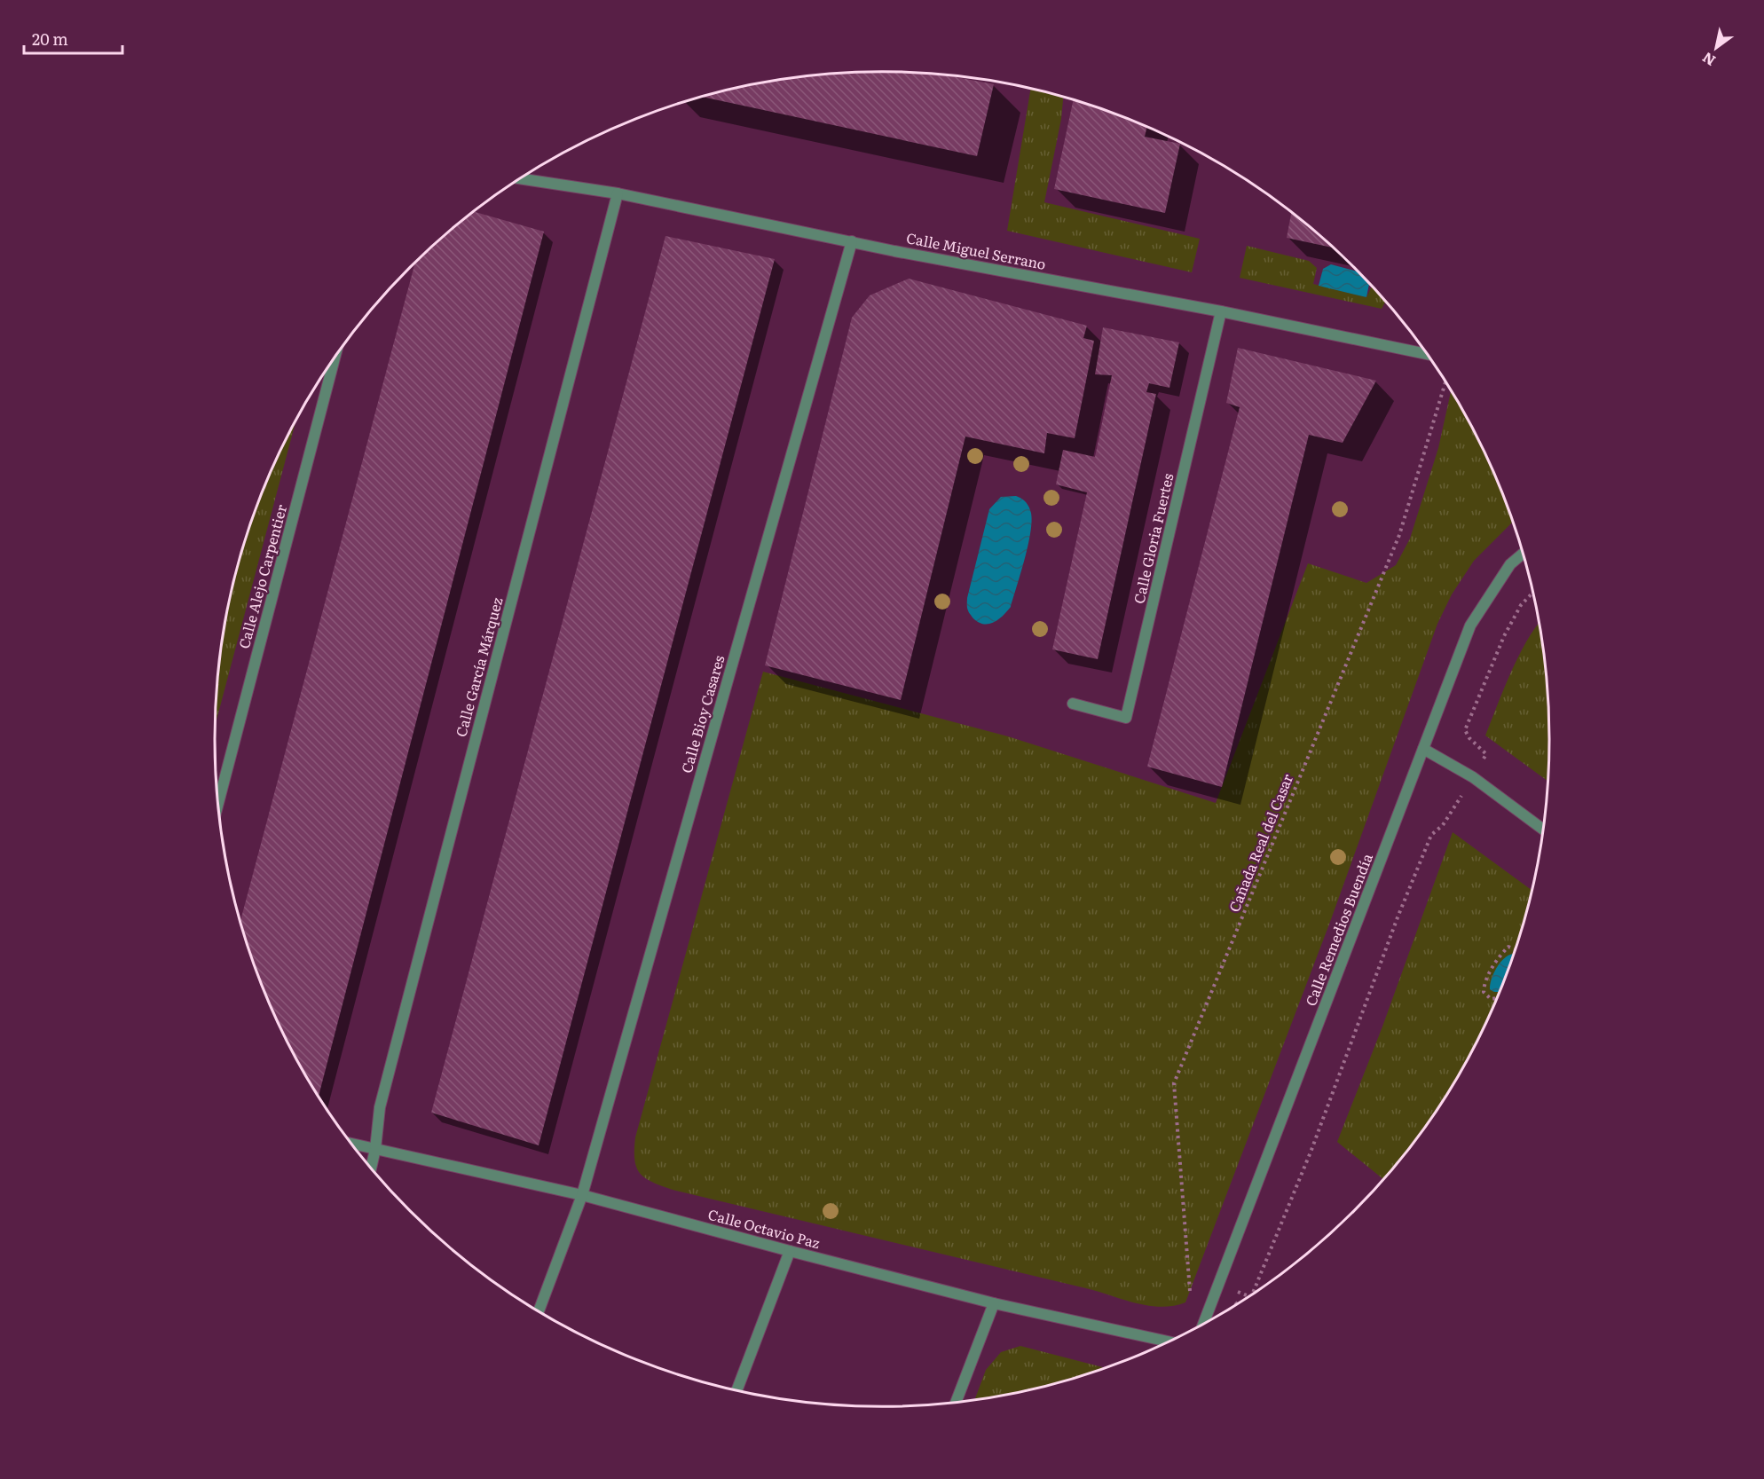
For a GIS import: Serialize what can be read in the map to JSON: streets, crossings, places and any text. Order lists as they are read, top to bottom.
{
  "streets": {
    "street": [
      "Calle Miguel Serrano",
      "Calle Gloria Fuertes",
      "Calle Alejo Carpentier",
      "Calle García Márquez",
      "Calle Bioy Casares",
      "Calle Remedios Buendía",
      "Calle Octavio Paz"
    ],
    "path": ["Cañada Real del Casar"]
  },
  "crossings": [
    ["Calle Miguel Serrano", "Calle Gloria Fuertes"],
    ["Calle Miguel Serrano", "Calle García Márquez"],
    ["Calle Miguel Serrano", "Calle Bioy Casares"],
    ["Calle García Márquez", "Calle Octavio Paz"],
    ["Calle Bioy Casares", "Calle Octavio Paz"]
  ],
  "scale_bar": "20 m",
  "north": "bottom left"
}
